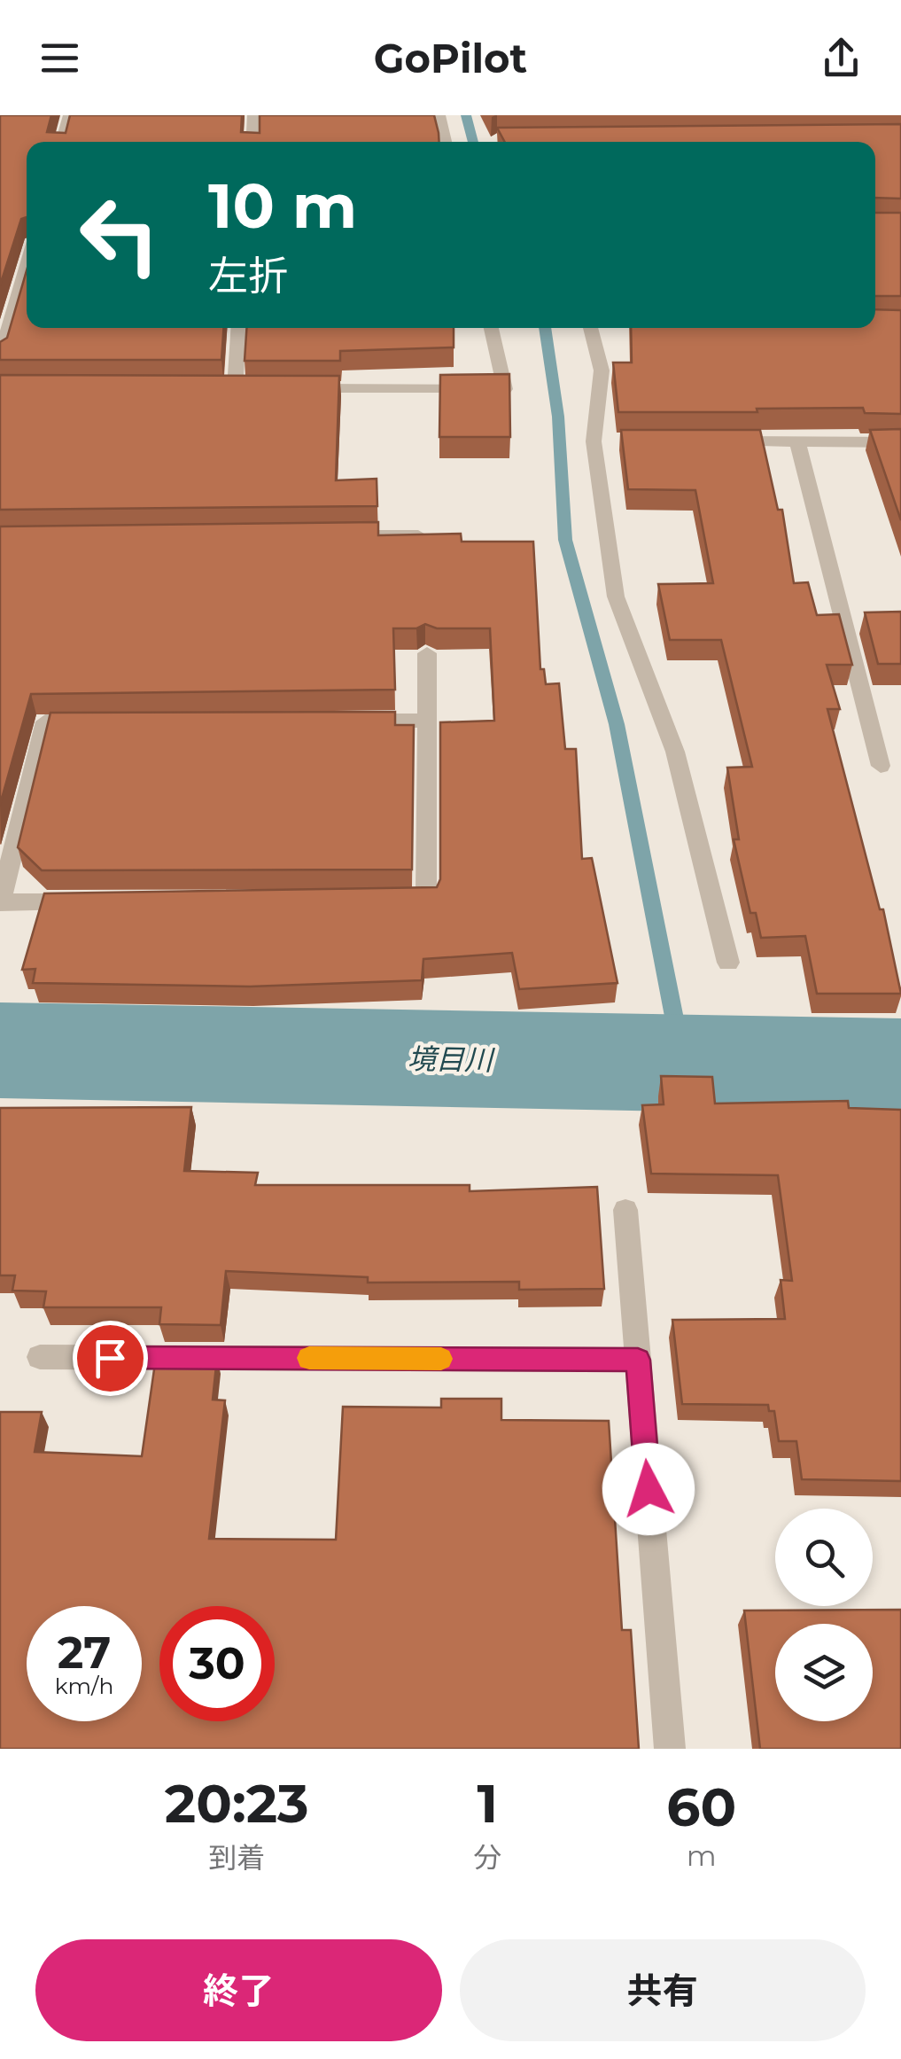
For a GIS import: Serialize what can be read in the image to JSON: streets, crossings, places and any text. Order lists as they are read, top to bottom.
{
  "water": ["境目川"],
  "page": {
    "header": "GoPilot",
    "turn": ["10 m", "左折"],
    "speed": "27 km/h",
    "limit": "30",
    "eta": [
      "20:23",
      "到着",
      "1",
      "分",
      "60",
      "m"
    ],
    "buttons": ["終了", "共有"]
  }
}
